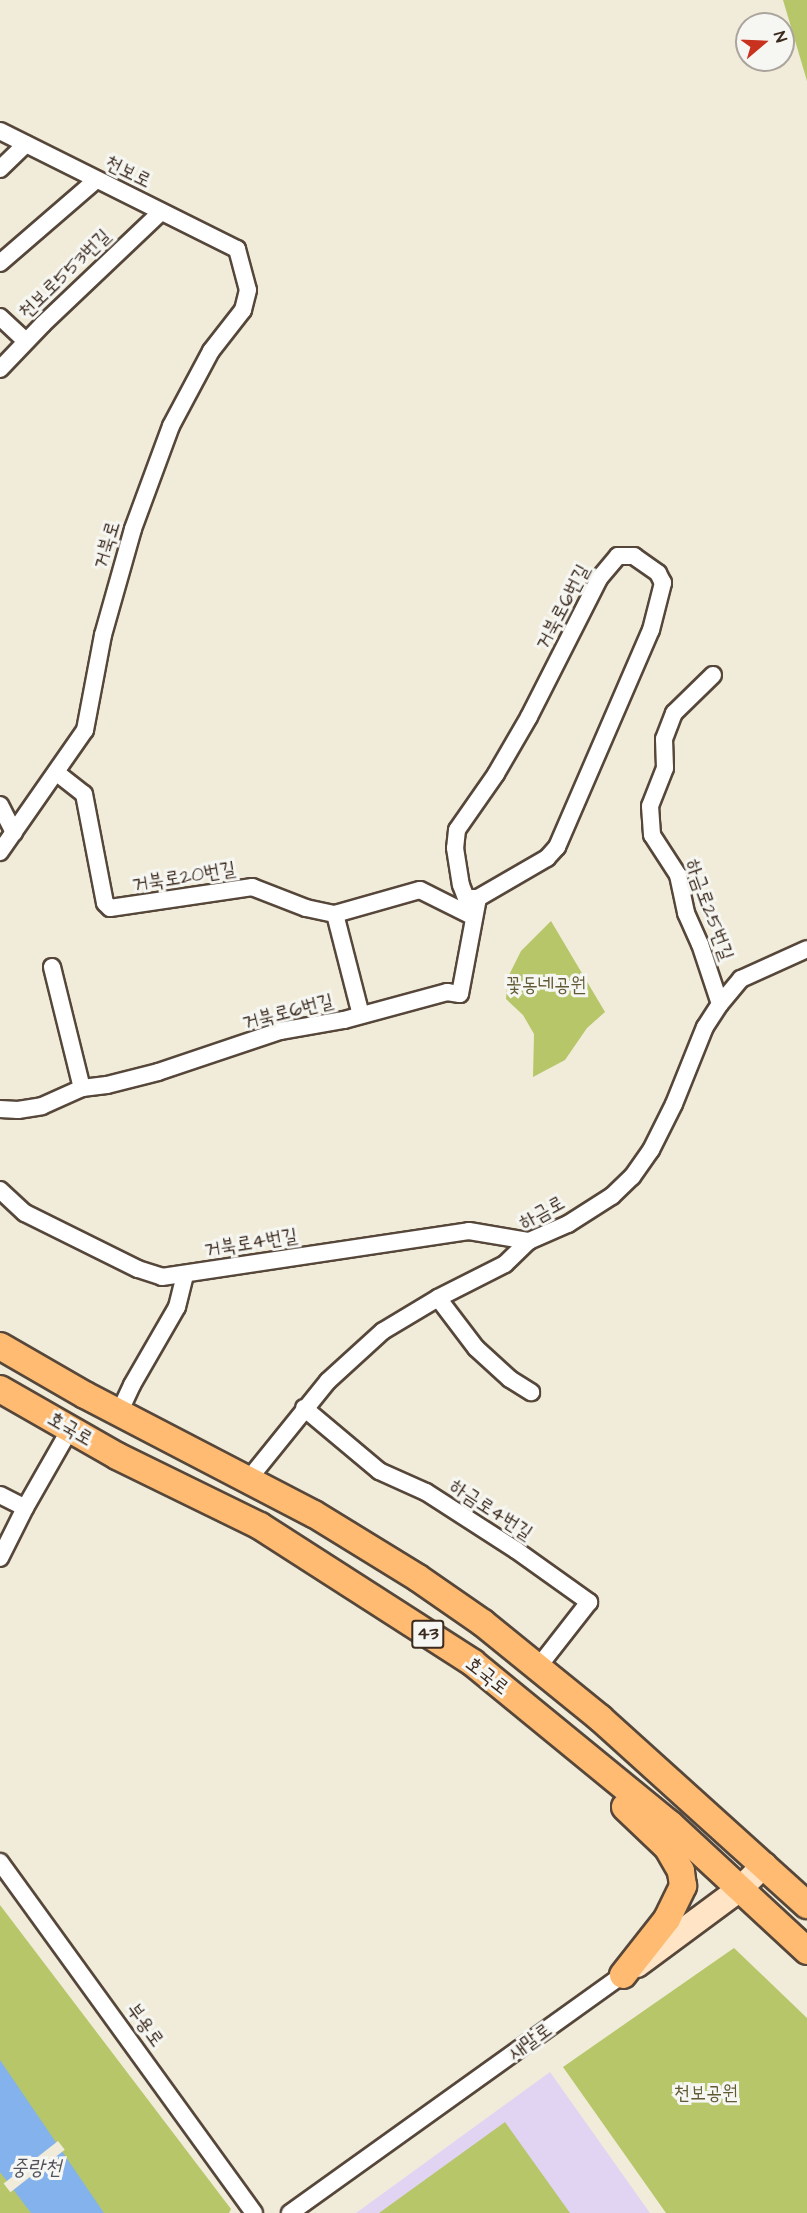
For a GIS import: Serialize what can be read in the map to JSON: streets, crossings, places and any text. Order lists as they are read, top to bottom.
{
  "streets": {
    "main road": ["호국로", "43"],
    "street": [
      "천보로",
      "천보로553번길",
      "거북로",
      "거북로6번길",
      "거북로20번길",
      "하금로25번길",
      "하금로",
      "거북로4번길",
      "하금로4번길",
      "부용로",
      "새말로"
    ]
  },
  "crossings": [
    ["천보로", "천보로553번길"],
    ["천보로", "거북로"],
    ["거북로", "거북로20번길"],
    ["거북로6번길", "거북로20번길"],
    ["하금로25번길", "하금로"],
    ["하금로", "거북로4번길"],
    ["하금로", "호국로"],
    ["하금로", "하금로4번길"],
    ["호국로", "하금로4번길"],
    ["호국로", "새말로"]
  ],
  "water": ["중랑천"],
  "parks": ["꽃동네공원", "천보공원"],
  "north": "right"
}
